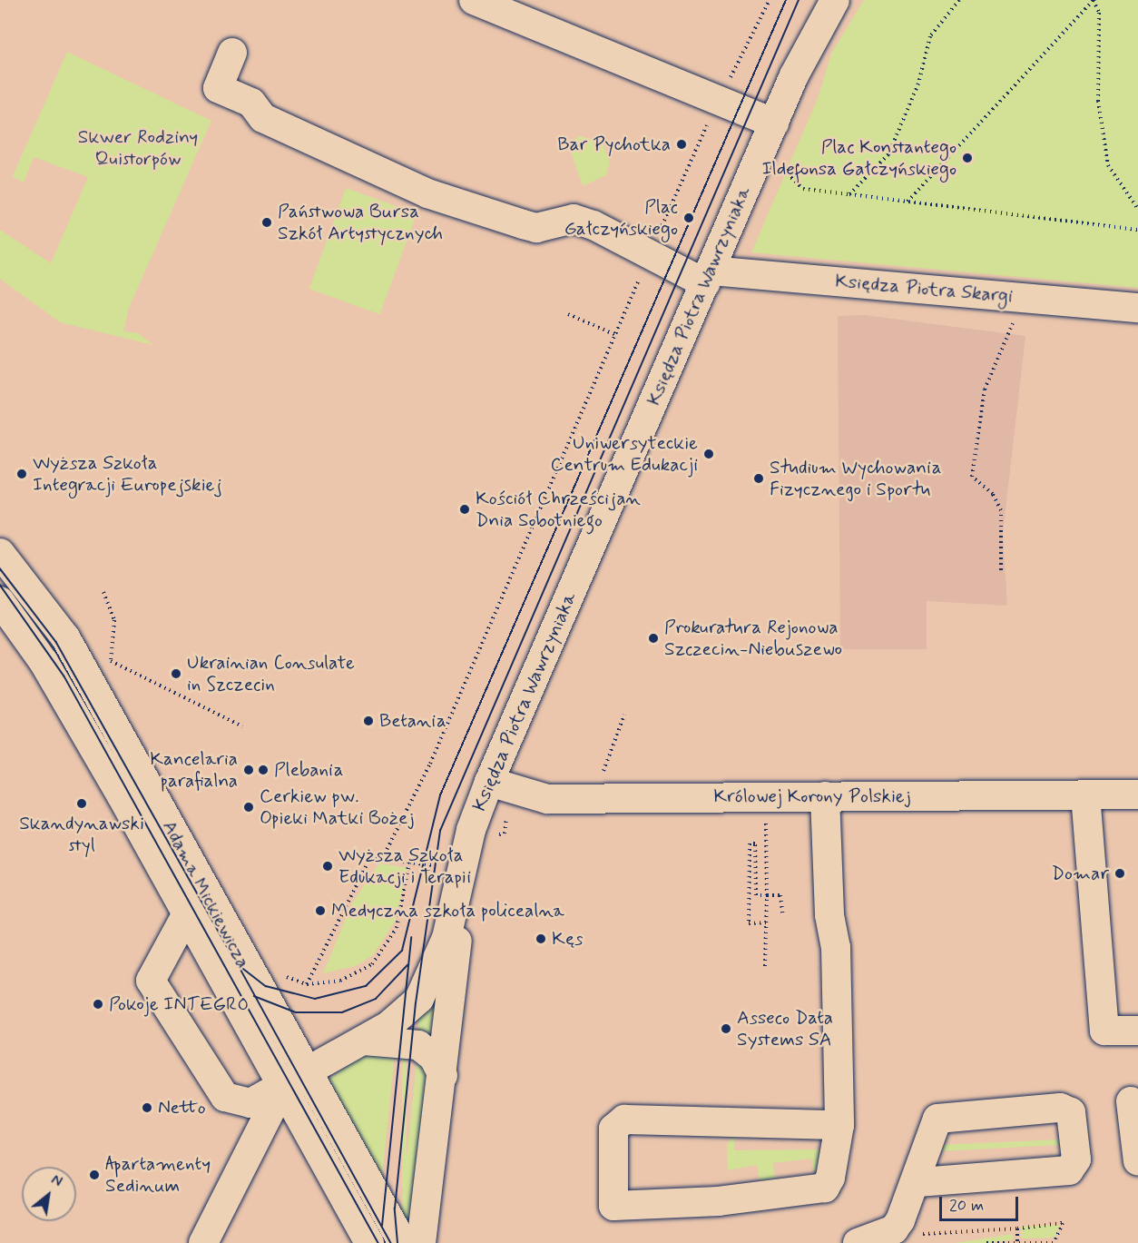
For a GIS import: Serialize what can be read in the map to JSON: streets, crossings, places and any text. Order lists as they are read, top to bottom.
{
  "streets": {
    "street": [
      "Księdza Piotra Skargi",
      "Księdza Piotra Wawrzyniaka",
      "Królowej Korony Polskiej",
      "Adama Mickiewicza"
    ]
  },
  "crossings": [
    ["Księdza Piotra Skargi", "Księdza Piotra Wawrzyniaka"],
    ["Księdza Piotra Wawrzyniaka", "Królowej Korony Polskiej"],
    ["Księdza Piotra Wawrzyniaka", "Adama Mickiewicza"]
  ],
  "parks": ["Skwer Rodziny Quistorpów"],
  "places": [
    "Bar Pychotka",
    "Plac Konstantego Ildefonsa Gałczyńskiego",
    "Plac Gałczyńskiego",
    "Państwowa Bursa Szkół Artystycznych",
    "Uniwersyteckie Centrum Edukacji",
    "Wyższa Szkoła Integracji Europejskiej",
    "Studium Wychowania Fizycznego i Sportu",
    "Kościół Chrześcijan Dnia Sobotniego",
    "Prokuratura Rejonowa Szczecin-Niebuszewo",
    "Ukrainian Consulate in Szczecin",
    "Betania",
    "Kancelaria parafialna",
    "Plebania",
    "Skandynawski styl",
    "Cerkiew pw. Opieki Matki Bożej",
    "Wyższa Szkoła Edukacji i Terapii",
    "Domar",
    "Medyczna szkoła policealna",
    "Kęs",
    "Pokoje INTEGRO",
    "Asseco Data Systems SA",
    "Netto",
    "Apartamenty Sedinum"
  ],
  "scale_bar": "20 m",
  "north": "top right"
}
